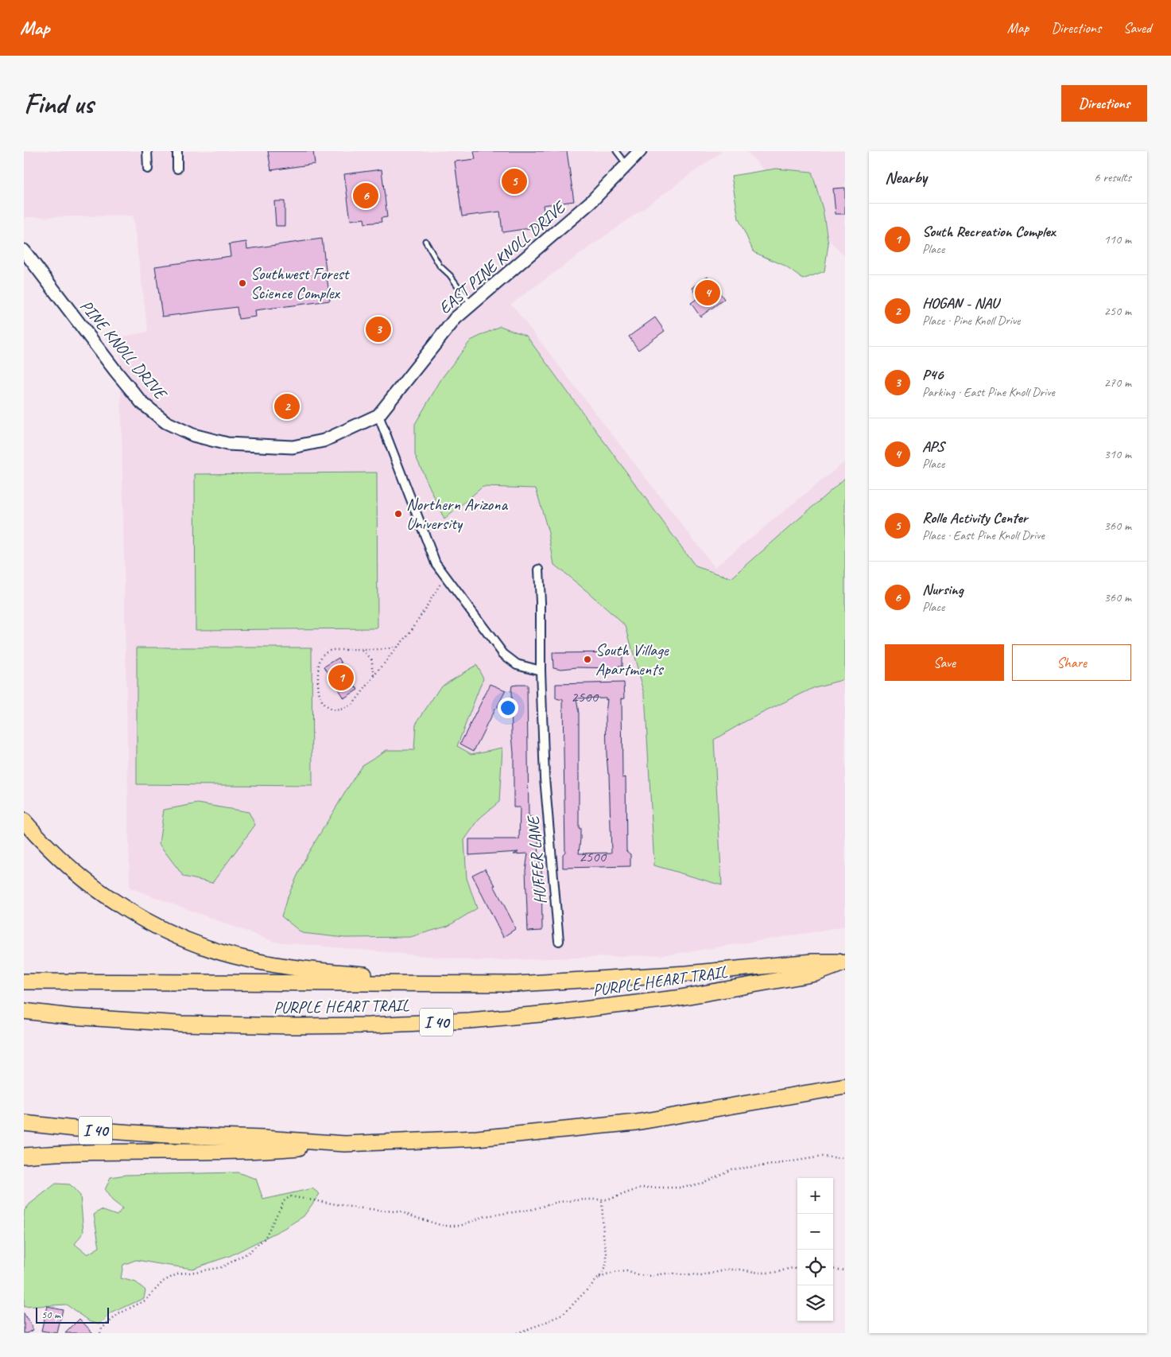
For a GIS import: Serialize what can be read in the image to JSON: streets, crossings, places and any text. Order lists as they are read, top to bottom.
{
  "streets": {
    "highway": ["PURPLE HEART TRAIL", "I 40"],
    "street": ["EAST PINE KNOLL DRIVE", "PINE KNOLL DRIVE", "HUFFER LANE"]
  },
  "crossings": [
    ["EAST PINE KNOLL DRIVE", "PINE KNOLL DRIVE"]
  ],
  "places": ["Southwest Forest Science Complex", "Northern Arizona University", "South Village Apartments"],
  "house_numbers": ["2500", "2500"],
  "scale_bar": "50 m",
  "page": {
    "header": "Map",
    "nav": ["Map", "Directions", "Saved"],
    "buttons": [
      "Directions",
      ["Save", "Share"]
    ],
    "title": "Find us",
    "heading": ["Nearby", "6 results"],
    "pins": [
      "5",
      "6",
      "4",
      "3",
      "2",
      "1"
    ],
    "list": [
      {
        "mark": "1",
        "name": "South Recreation Complex",
        "note": "Place",
        "value": "110 m"
      },
      {
        "mark": "2",
        "name": "HOGAN - NAU",
        "note": "Place · Pine Knoll Drive",
        "value": "250 m"
      },
      {
        "mark": "3",
        "name": "P46",
        "note": "Parking · East Pine Knoll Drive",
        "value": "270 m"
      },
      {
        "mark": "4",
        "name": "APS",
        "note": "Place",
        "value": "310 m"
      },
      {
        "mark": "5",
        "name": "Rolle Activity Center",
        "note": "Place · East Pine Knoll Drive",
        "value": "360 m"
      },
      {
        "mark": "6",
        "name": "Nursing",
        "note": "Place",
        "value": "360 m"
      }
    ],
    "map_buttons": ["+", "−"],
    "scale": "50 m"
  }
}
